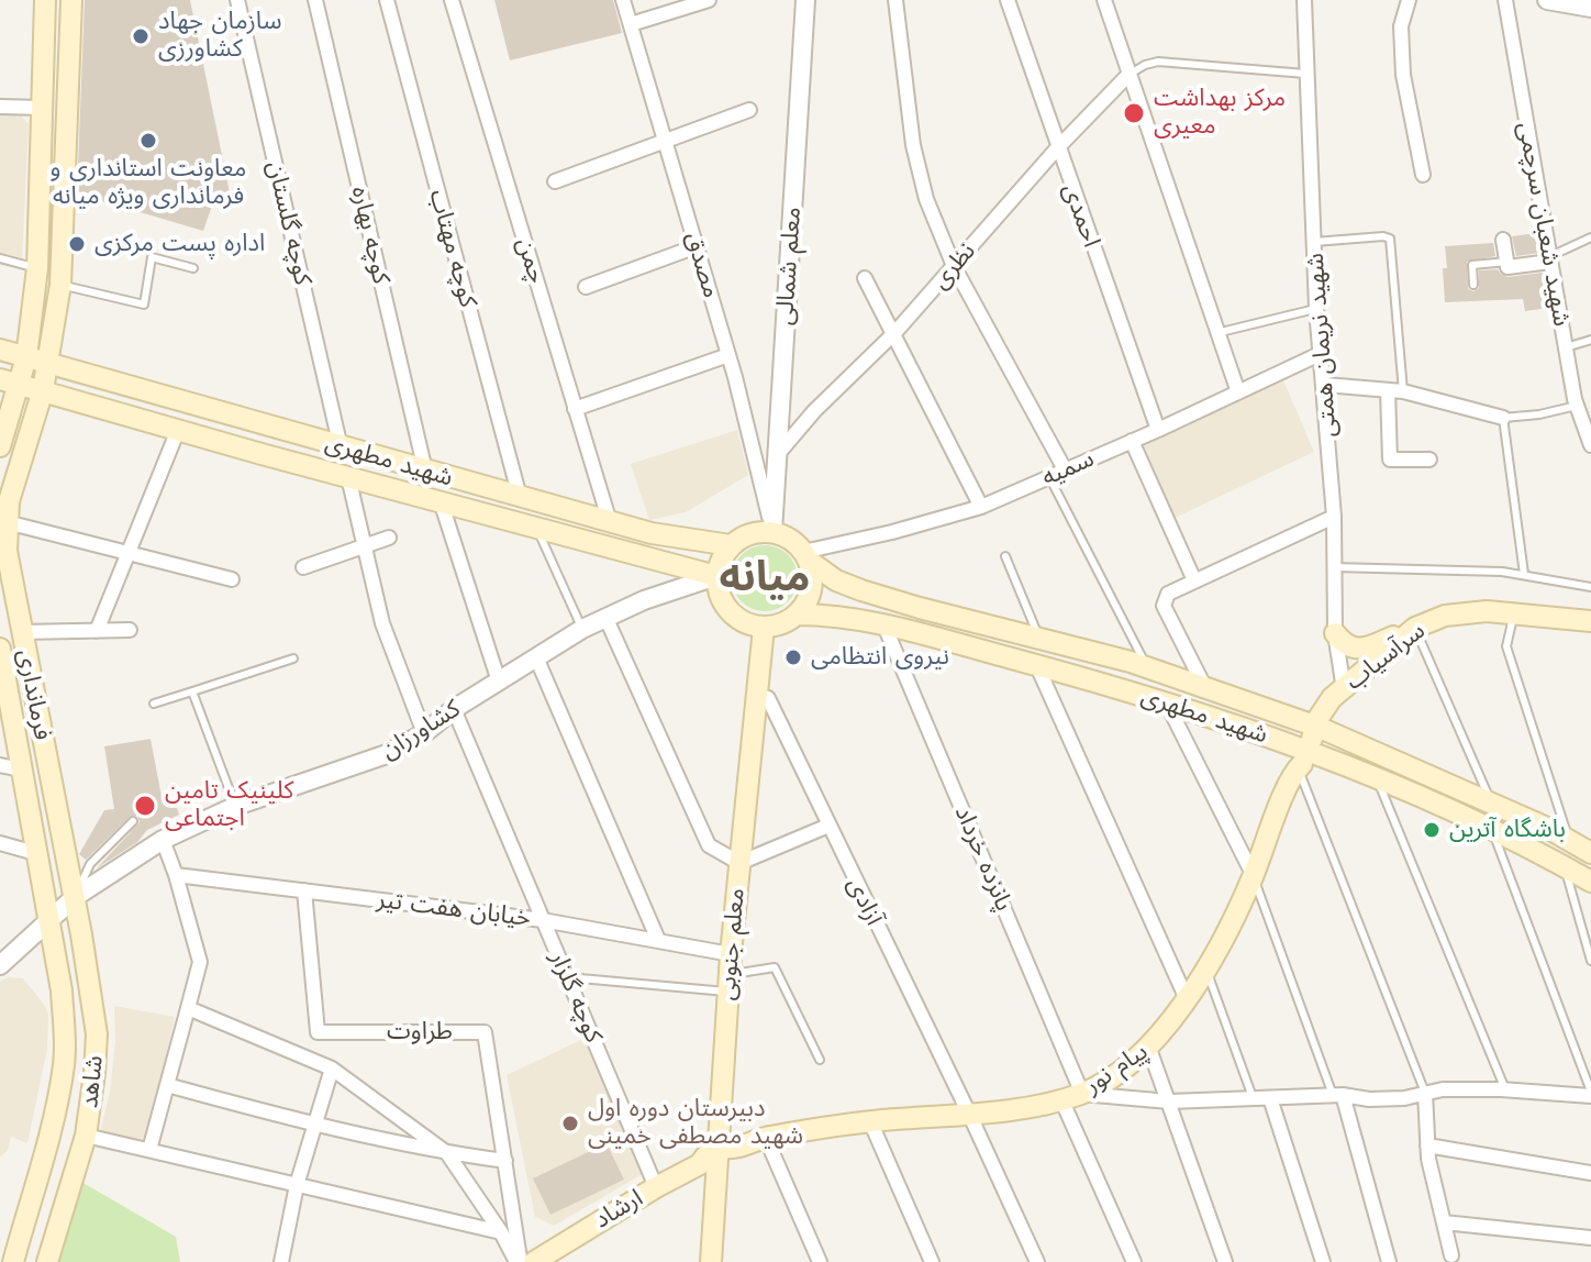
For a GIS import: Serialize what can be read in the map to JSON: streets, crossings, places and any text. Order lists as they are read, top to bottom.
{
  "streets": {
    "main road": [
      "شهید مطهری",
      "سرآسیاب",
      "فرمانداری",
      "معلم جنوبی",
      "پیام نور",
      "شاهد",
      "ارشاد"
    ],
    "street": [
      "احمدی",
      "کوچه گلستان",
      "شهید شعبان سرچمی",
      "کوچه بهاره",
      "کوچه مهتاب",
      "چمن",
      "مصدق",
      "معلم شمالی",
      "نظری",
      "شهید نریمان همتی",
      "سمیه",
      "کشاورزان",
      "پانزده خرداد",
      "آزادی",
      "خیابان هفت تیر",
      "کوچه گلزار",
      "طراوت"
    ]
  },
  "crossings": [
    ["احمدی", "نظری"],
    ["احمدی", "سمیه"],
    ["کوچه گلستان", "شهید مطهری"],
    ["کوچه بهاره", "شهید مطهری"],
    ["کوچه مهتاب", "شهید مطهری"],
    ["چمن", "شهید مطهری"],
    ["مصدق", "معلم شمالی"],
    ["مصدق", "شهید مطهری"],
    ["مصدق", "سمیه"],
    ["مصدق", "کشاورزان"],
    ["مصدق", "معلم جنوبی"],
    ["معلم شمالی", "نظری"],
    ["معلم شمالی", "شهید مطهری"],
    ["معلم شمالی", "سمیه"],
    ["معلم شمالی", "کشاورزان"],
    ["معلم شمالی", "معلم جنوبی"],
    ["شهید نریمان همتی", "سمیه"],
    ["شهید نریمان همتی", "سرآسیاب"],
    ["شهید مطهری", "سمیه"],
    ["شهید مطهری", "سرآسیاب"],
    ["شهید مطهری", "فرمانداری"],
    ["شهید مطهری", "کشاورزان"],
    ["شهید مطهری", "پانزده خرداد"],
    ["شهید مطهری", "معلم جنوبی"],
    ["شهید مطهری", "پیام نور"],
    ["سمیه", "کشاورزان"],
    ["سمیه", "معلم جنوبی"],
    ["سرآسیاب", "پیام نور"],
    ["فرمانداری", "کشاورزان"],
    ["فرمانداری", "شاهد"],
    ["کشاورزان", "معلم جنوبی"],
    ["کشاورزان", "کوچه گلزار"],
    ["کشاورزان", "شاهد"],
    ["پانزده خرداد", "پیام نور"],
    ["آزادی", "معلم جنوبی"],
    ["آزادی", "پیام نور"],
    ["خیابان هفت تیر", "معلم جنوبی"],
    ["خیابان هفت تیر", "کوچه گلزار"],
    ["خیابان هفت تیر", "طراوت"],
    ["معلم جنوبی", "پیام نور"],
    ["معلم جنوبی", "ارشاد"],
    ["کوچه گلزار", "ارشاد"],
    ["پیام نور", "ارشاد"]
  ],
  "districts": ["میانه"],
  "places": [
    "سازمان جهاد کشاورزی",
    "مرکز بهداشت معیری",
    "معاونت استانداری و فرمانداری ویژه میانه",
    "اداره پست مرکزی",
    "نیروی انتظامی",
    "کلینیک تامین اجتماعی",
    "باشگاه آترین",
    "دبیرستان دوره اول شهید مصطفی خمینی"
  ]
}
